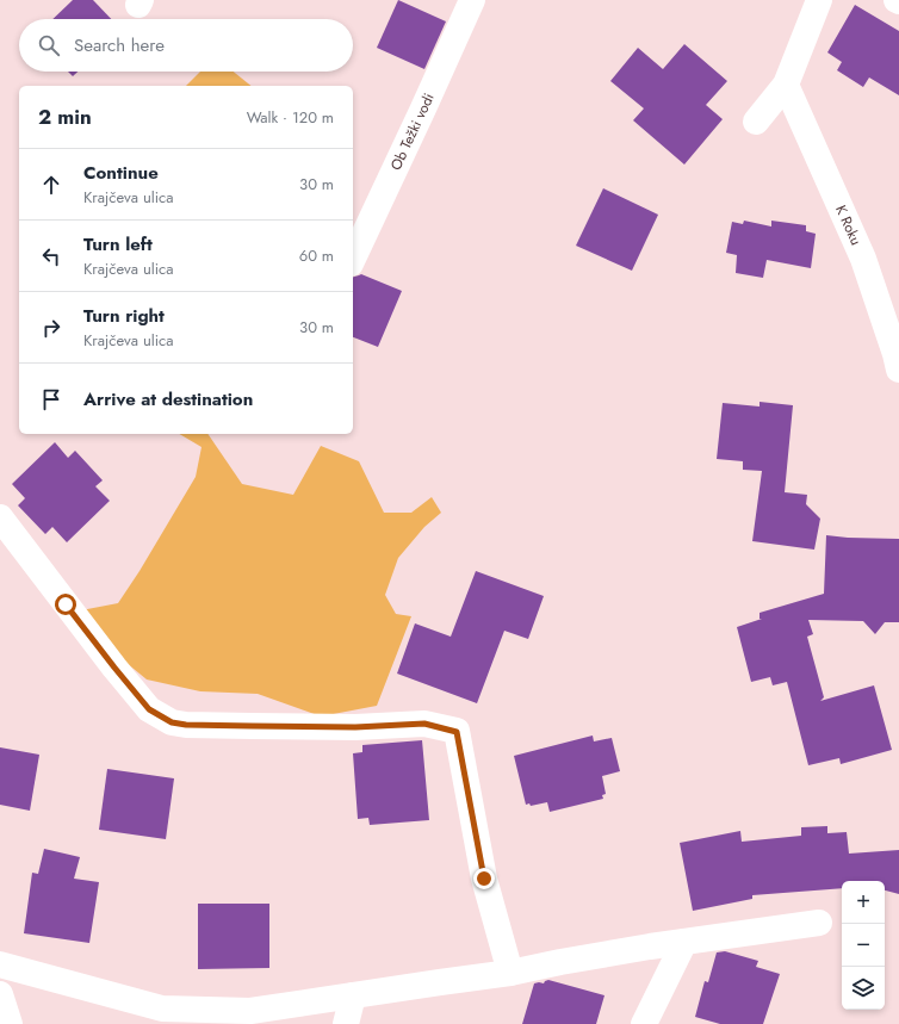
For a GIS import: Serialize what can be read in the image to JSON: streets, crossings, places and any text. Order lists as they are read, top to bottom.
{
  "streets": {
    "street": ["Ob Težki vodi", "K Roku"]
  },
  "page": {
    "search": "Search here",
    "heading": ["2 min", "Walk · 120 m"],
    "list": [
      ["Continue", "Krajčeva ulica", "30 m"],
      ["Turn left", "Krajčeva ulica", "60 m"],
      ["Turn right", "Krajčeva ulica", "30 m"],
      "Arrive at destination"
    ],
    "map_buttons": ["+", "−"]
  }
}
